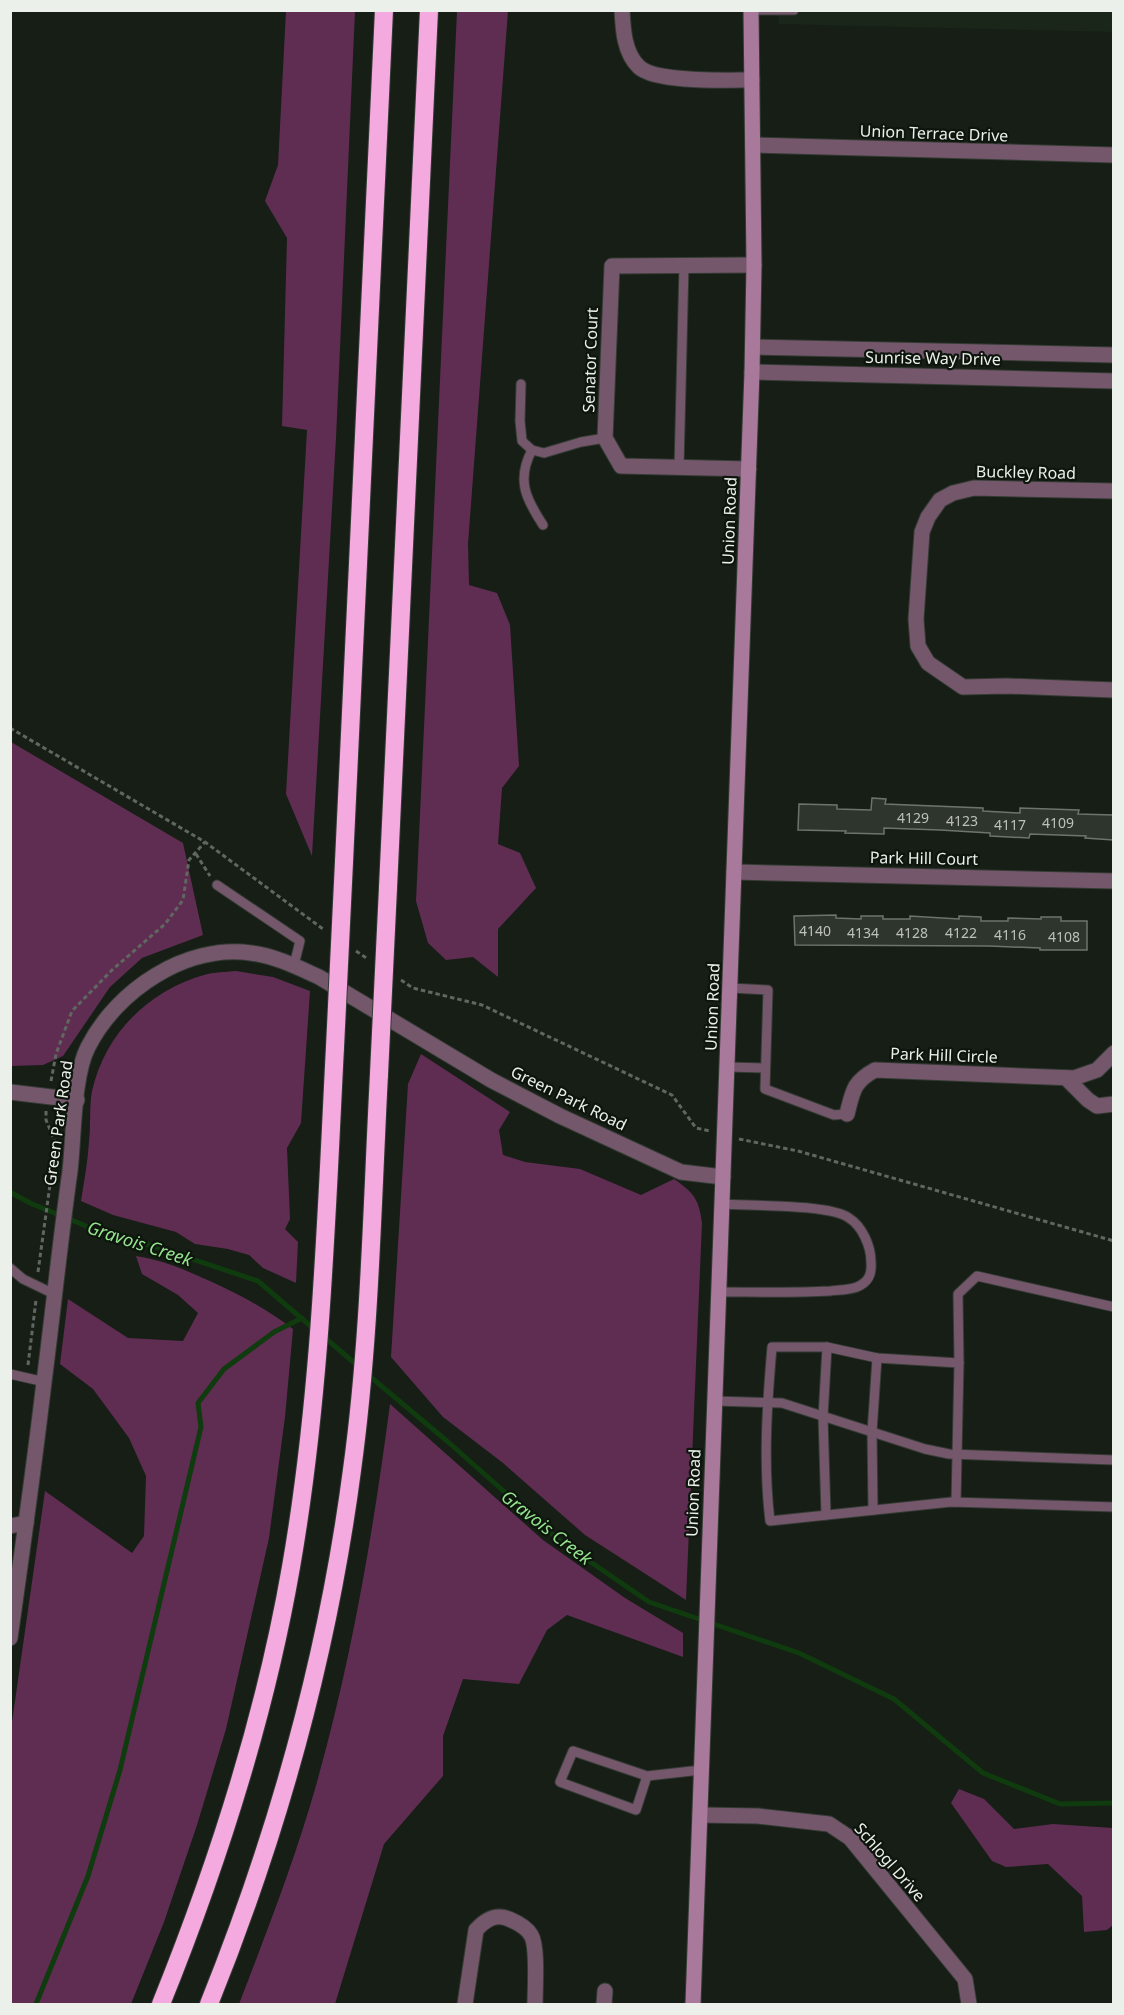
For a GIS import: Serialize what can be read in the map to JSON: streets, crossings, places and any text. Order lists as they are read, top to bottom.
{
  "streets": {
    "main road": ["Union Road"],
    "street": [
      "Union Terrace Drive",
      "Sunrise Way Drive",
      "Senator Court",
      "Buckley Road",
      "Park Hill Court",
      "Park Hill Circle",
      "Green Park Road",
      "Schlogl Drive"
    ]
  },
  "crossings": [
    ["Union Terrace Drive", "Union Road"],
    ["Sunrise Way Drive", "Union Road"],
    ["Senator Court", "Union Road"],
    ["Union Road", "Park Hill Court"],
    ["Union Road", "Green Park Road"],
    ["Union Road", "Schlogl Drive"]
  ],
  "water": ["Gravois Creek"],
  "house_numbers": [
    "4129",
    "4123",
    "4109",
    "4117",
    "4140",
    "4134",
    "4128",
    "4122",
    "4116",
    "4108"
  ]
}
